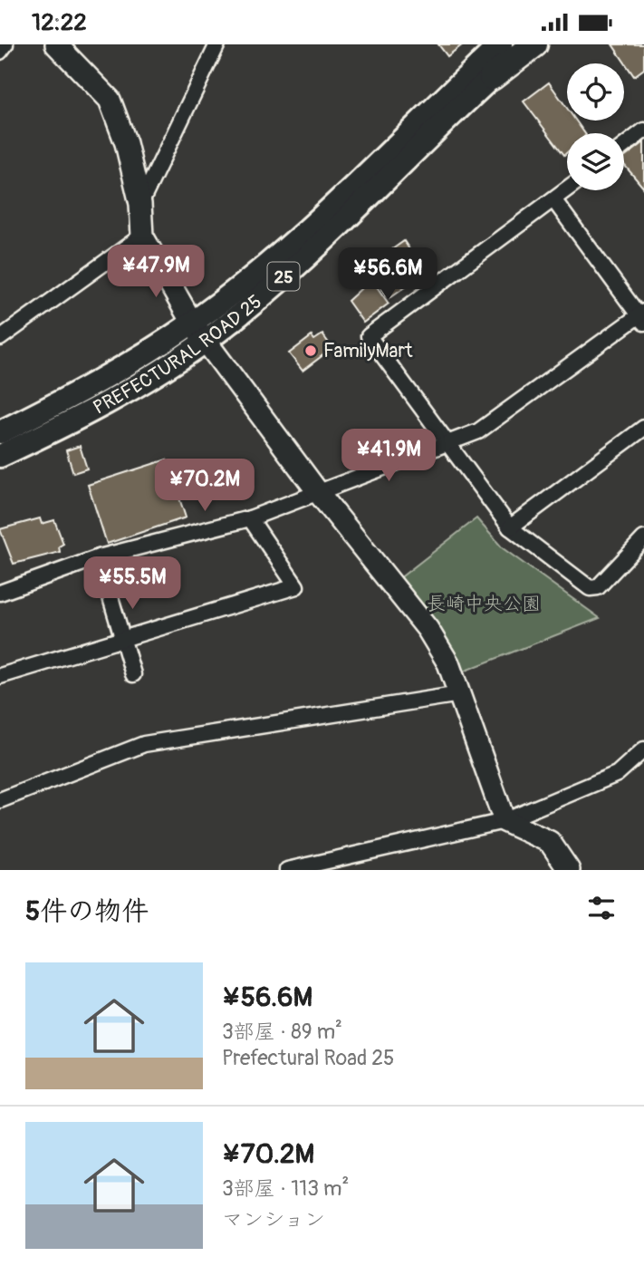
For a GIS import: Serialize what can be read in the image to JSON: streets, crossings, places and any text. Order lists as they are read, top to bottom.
{
  "streets": {
    "main road": ["25", "PREFECTURAL ROAD 25"]
  },
  "parks": ["長崎中央公園"],
  "places": ["FamilyMart"],
  "page": {
    "status": "12:22",
    "price": [
      "¥47.9M",
      "¥56.6M",
      "¥41.9M",
      "¥70.2M",
      "¥55.5M"
    ],
    "heading": "5件の物件",
    "list": [
      {
        "name": "¥56.6M",
        "note": "3部屋 · 89 m² · Prefectural Road 25"
      },
      {
        "name": "¥70.2M",
        "note": "3部屋 · 113 m² · マンション"
      }
    ]
  }
}
